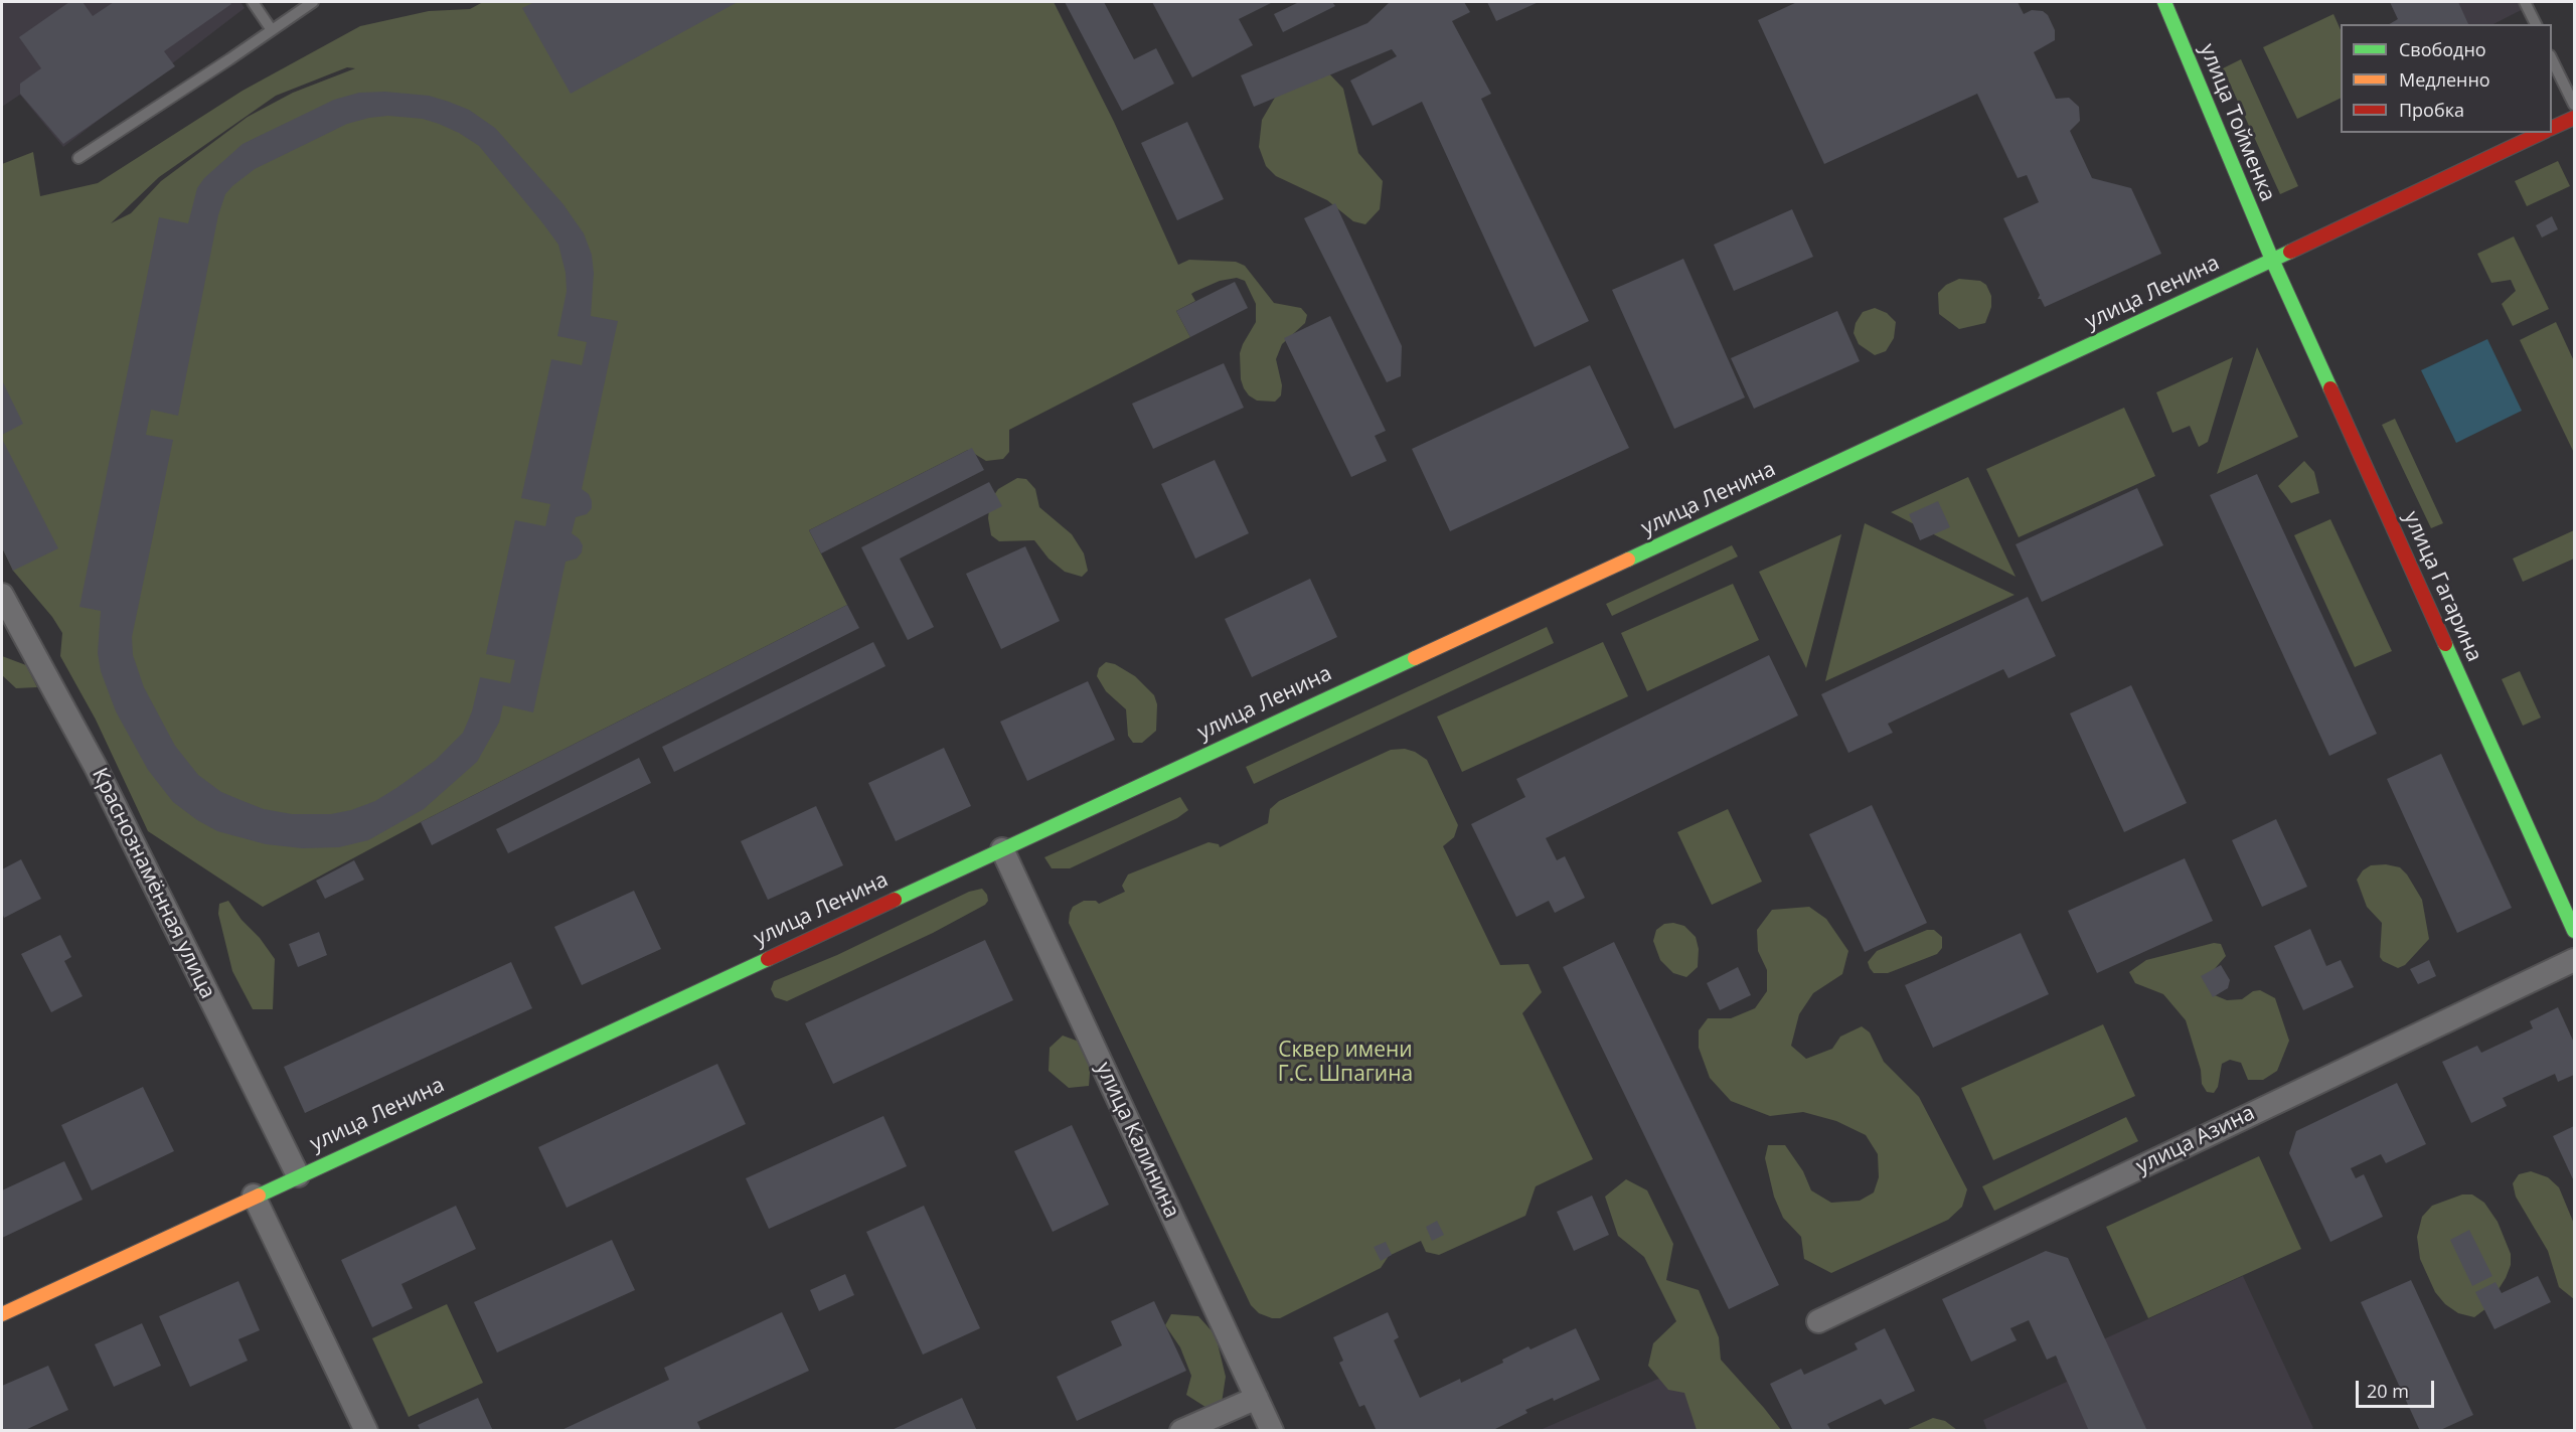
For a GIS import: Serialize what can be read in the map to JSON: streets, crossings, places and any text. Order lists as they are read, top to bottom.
{
  "streets": {
    "street": [
      "улица Тойменка",
      "улица Ленина",
      "улица Гагарина",
      "Краснознамённая улица",
      "улица Калинина",
      "улица Азина"
    ]
  },
  "crossings": [
    ["улица Тойменка", "улица Ленина"],
    ["улица Тойменка", "улица Гагарина"],
    ["улица Ленина", "улица Гагарина"],
    ["улица Ленина", "Краснознамённая улица"],
    ["улица Ленина", "улица Калинина"]
  ],
  "parks": ["Сквер имени Г.С. Шпагина"],
  "legend": ["Свободно", "Медленно", "Пробка"],
  "scale_bar": "20 m"
}
